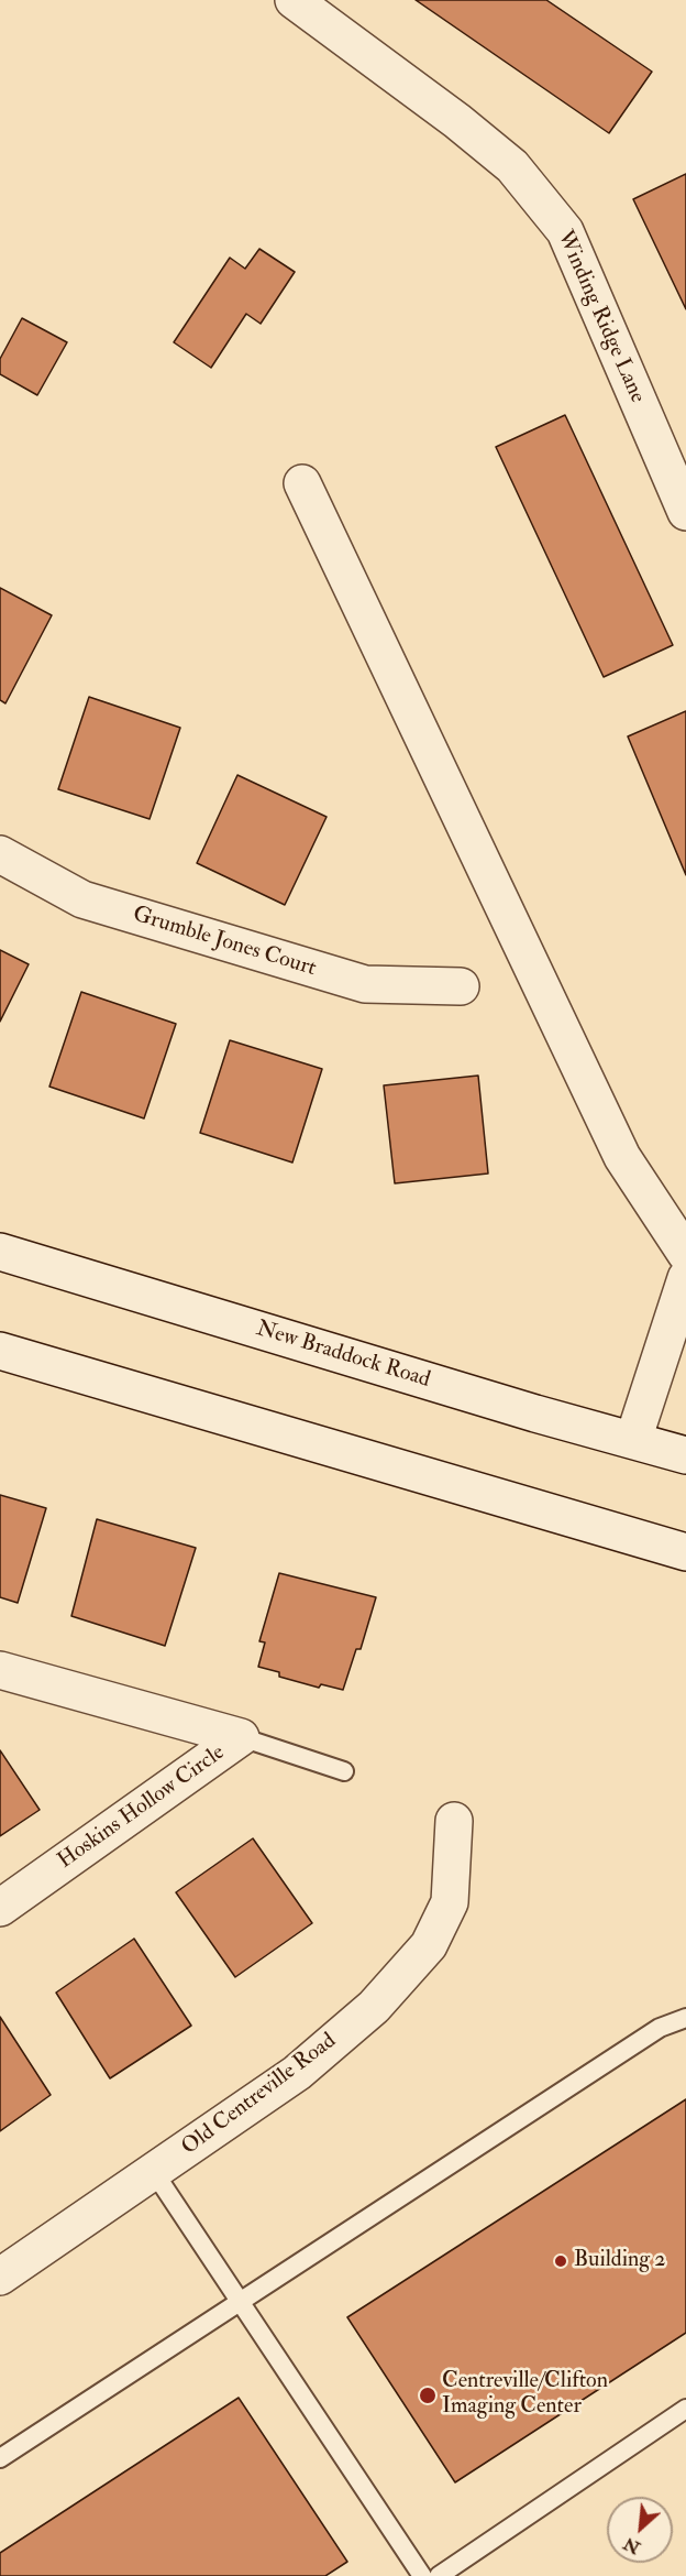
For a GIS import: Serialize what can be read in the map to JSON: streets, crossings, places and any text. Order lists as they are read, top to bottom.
{
  "streets": {
    "street": [
      "Winding Ridge Lane",
      "Grumble Jones Court",
      "New Braddock Road",
      "Hoskins Hollow Circle",
      "Old Centreville Road"
    ]
  },
  "places": ["Building 2", "Centreville/Clifton Imaging Center"],
  "north": "bottom left"
}
